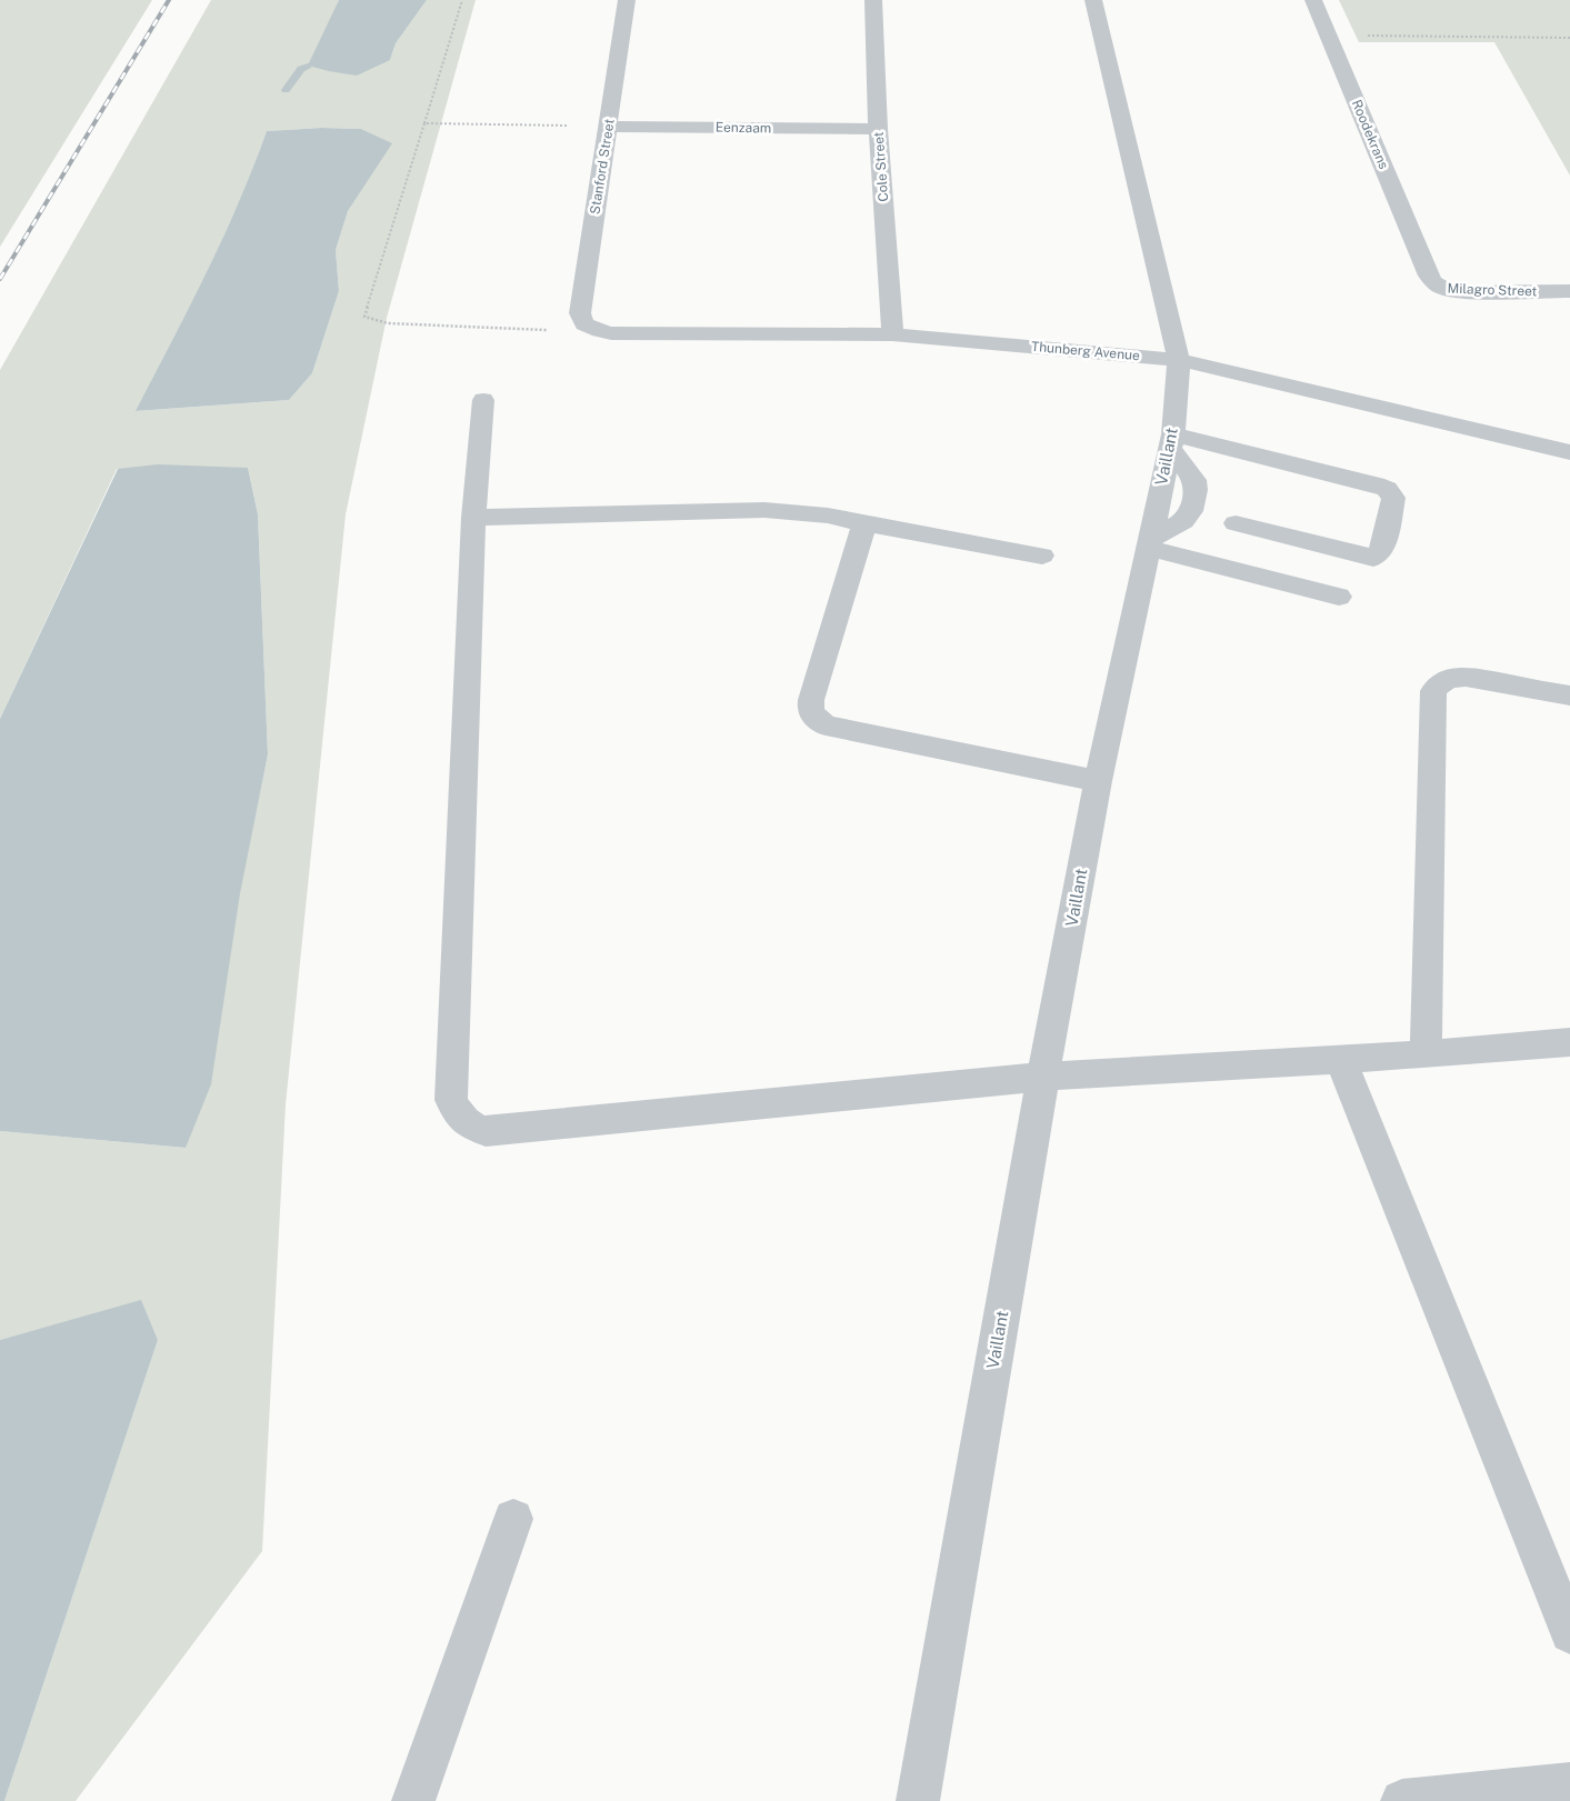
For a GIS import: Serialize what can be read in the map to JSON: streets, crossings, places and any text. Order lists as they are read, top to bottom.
{
  "streets": {
    "street": [
      "Eenzaam",
      "Roodekrans",
      "Stanford Street",
      "Cole Street",
      "Milagro Street",
      "Thunberg Avenue",
      "Vaillant"
    ]
  },
  "crossings": [
    ["Eenzaam", "Stanford Street"],
    ["Eenzaam", "Cole Street"],
    ["Roodekrans", "Milagro Street"],
    ["Stanford Street", "Thunberg Avenue"],
    ["Cole Street", "Thunberg Avenue"],
    ["Thunberg Avenue", "Vaillant"]
  ]
}
